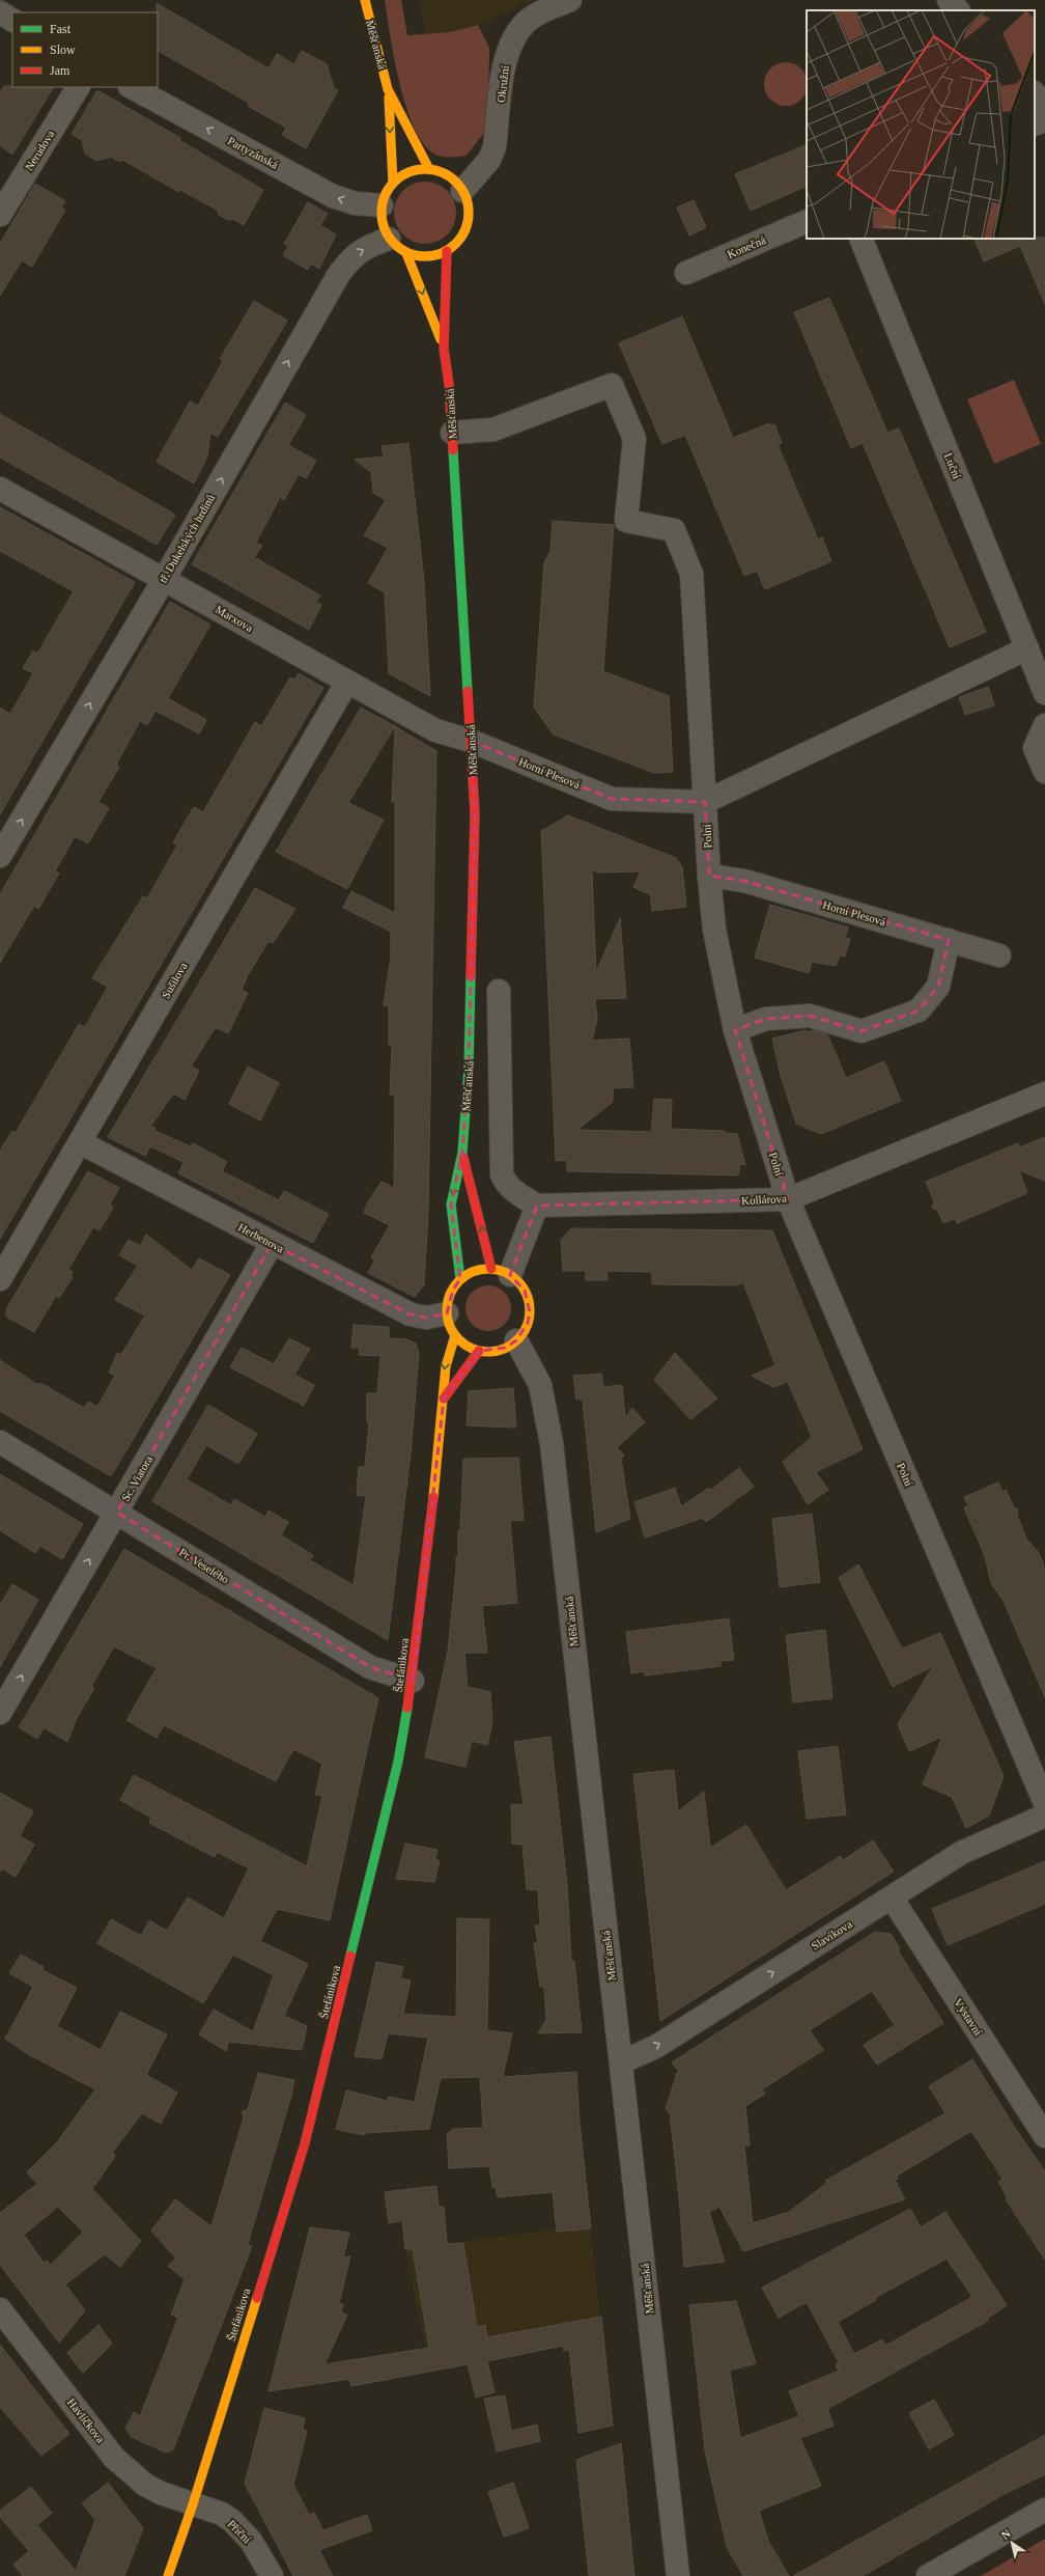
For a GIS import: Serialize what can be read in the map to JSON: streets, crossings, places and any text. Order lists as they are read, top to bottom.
{
  "streets": {
    "main road": ["Měšťanská", "Štefánikova"],
    "street": [
      "Okružní",
      "Nerudova",
      "Partyzánská",
      "Konečná",
      "Luční",
      "tř. Dukelských hrdinů",
      "Marxova",
      "Horní Plesová",
      "Polní",
      "Sušilova",
      "Kollárova",
      "Herbenova",
      "Sc. Viatora",
      "Pr. Veselého",
      "Slavíkova",
      "Výstavní",
      "Havlíčkova",
      "Příční"
    ]
  },
  "crossings": [
    ["Měšťanská", "Okružní"],
    ["Měšťanská", "Partyzánská"],
    ["Měšťanská", "tř. Dukelských hrdinů"],
    ["Měšťanská", "Marxova"],
    ["Měšťanská", "Horní Plesová"],
    ["Měšťanská", "Polní"],
    ["Měšťanská", "Herbenova"],
    ["Měšťanská", "Štefánikova"],
    ["Měšťanská", "Slavíkova"],
    ["Okružní", "Partyzánská"],
    ["Okružní", "tř. Dukelských hrdinů"],
    ["Partyzánská", "tř. Dukelských hrdinů"],
    ["tř. Dukelských hrdinů", "Marxova"],
    ["Marxova", "Horní Plesová"],
    ["Marxova", "Sušilova"],
    ["Horní Plesová", "Polní"],
    ["Polní", "Kollárova"],
    ["Sušilova", "Herbenova"],
    ["Herbenova", "Sc. Viatora"],
    ["Herbenova", "Štefánikova"],
    ["Sc. Viatora", "Pr. Veselého"],
    ["Pr. Veselého", "Štefánikova"],
    ["Štefánikova", "Havlíčkova"],
    ["Štefánikova", "Příční"],
    ["Slavíkova", "Výstavní"],
    ["Havlíčkova", "Příční"]
  ],
  "one_way": [
    "Partyzánská",
    "tř. Dukelských hrdinů",
    "Sc. Viatora",
    "Slavíkova"
  ],
  "legend": ["Fast", "Slow", "Jam"],
  "north": "top left"
}
